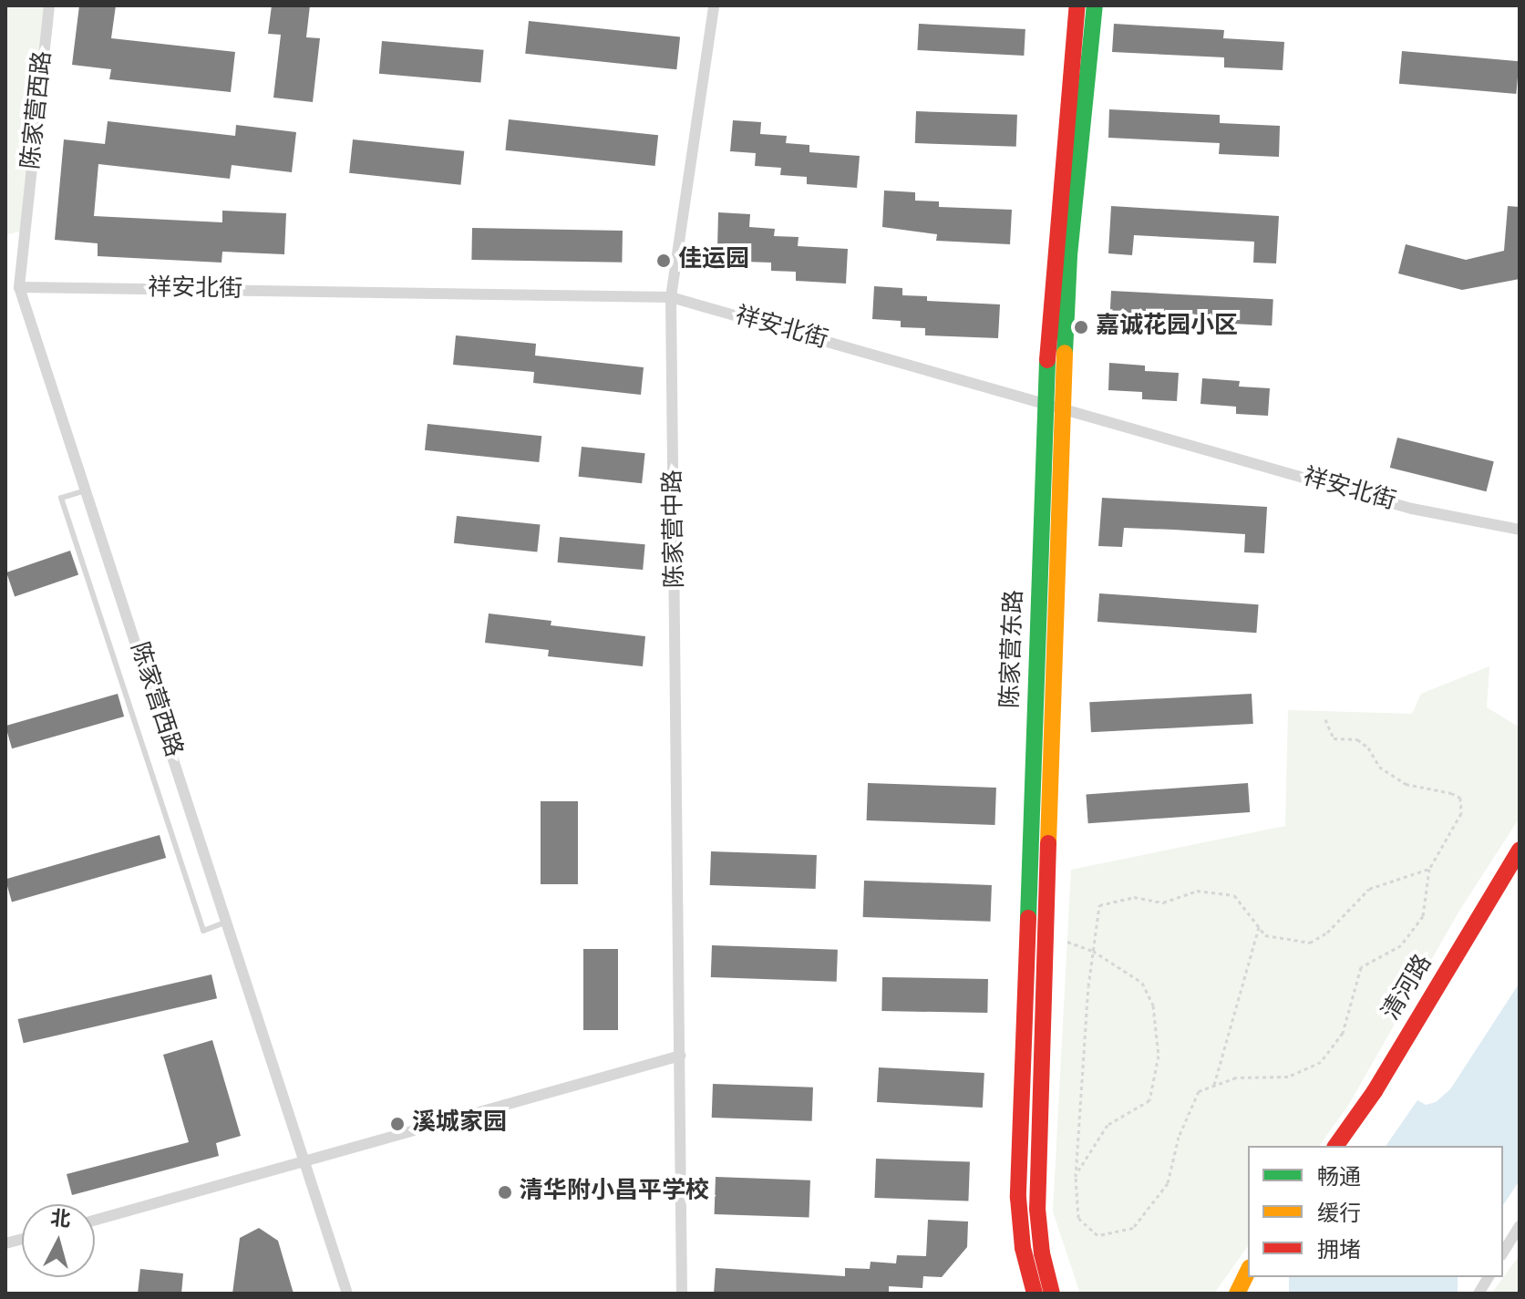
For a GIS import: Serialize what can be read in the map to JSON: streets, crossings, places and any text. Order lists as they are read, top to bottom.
{
  "streets": {
    "street": [
      "陈家营西路",
      "祥安北街",
      "陈家营中路",
      "陈家营东路",
      "清河路"
    ]
  },
  "crossings": [
    ["陈家营西路", "祥安北街"],
    ["祥安北街", "陈家营中路"],
    ["祥安北街", "陈家营东路"]
  ],
  "places": [
    "佳运园",
    "嘉诚花园小区",
    "溪城家园",
    "清华附小昌平学校"
  ],
  "legend": ["畅通", "缓行", "拥堵"],
  "north": "top"
}
